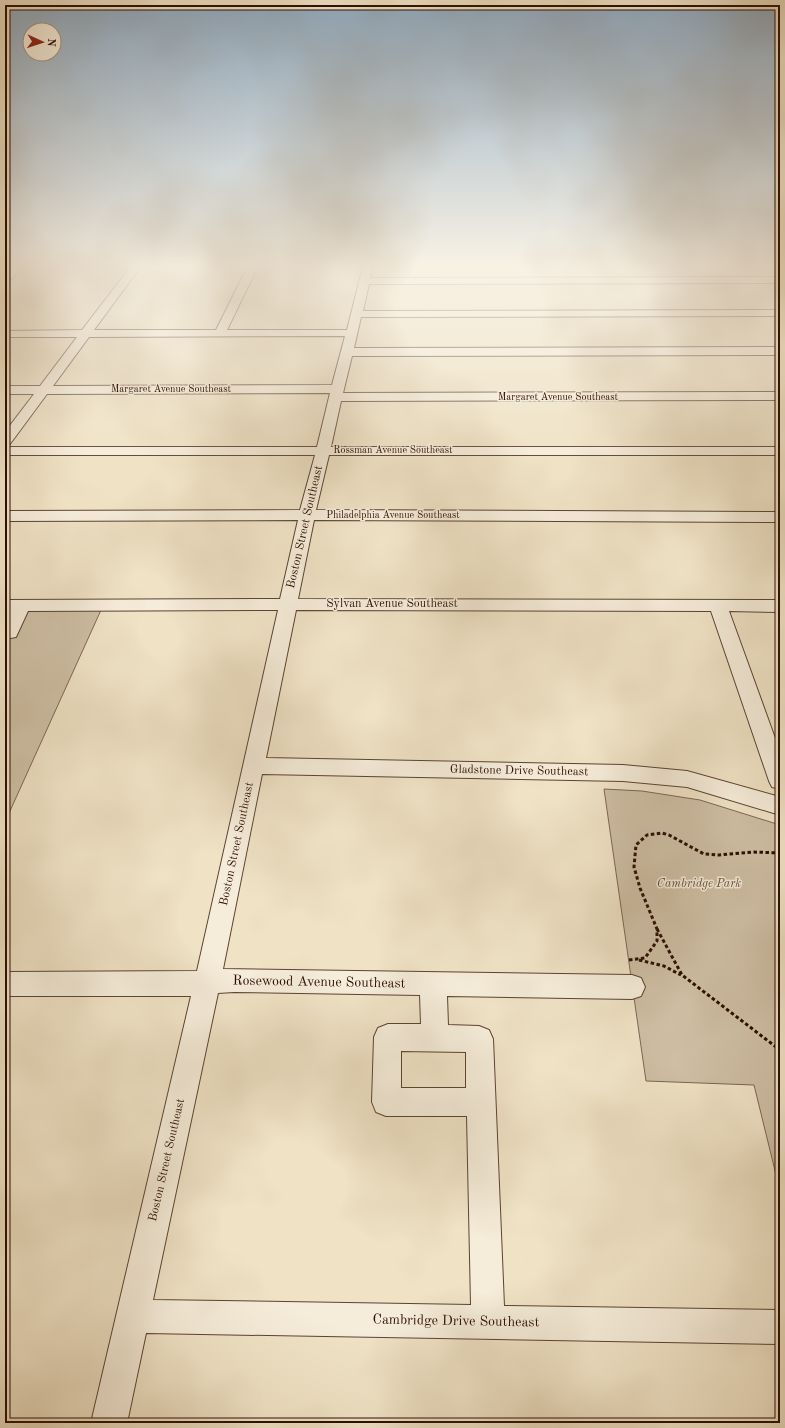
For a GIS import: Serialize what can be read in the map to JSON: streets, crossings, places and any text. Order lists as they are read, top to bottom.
{
  "streets": {
    "street": [
      "Margaret Avenue Southeast",
      "Rossman Avenue Southeast",
      "Philadelphia Avenue Southeast",
      "Boston Street Southeast",
      "Sylvan Avenue Southeast",
      "Gladstone Drive Southeast",
      "Rosewood Avenue Southeast",
      "Cambridge Drive Southeast"
    ]
  },
  "crossings": [
    ["Margaret Avenue Southeast", "Boston Street Southeast"],
    ["Rossman Avenue Southeast", "Boston Street Southeast"],
    ["Philadelphia Avenue Southeast", "Boston Street Southeast"],
    ["Boston Street Southeast", "Sylvan Avenue Southeast"],
    ["Boston Street Southeast", "Gladstone Drive Southeast"],
    ["Boston Street Southeast", "Rosewood Avenue Southeast"],
    ["Boston Street Southeast", "Cambridge Drive Southeast"]
  ],
  "parks": ["Cambridge Park"],
  "north": "right"
}
